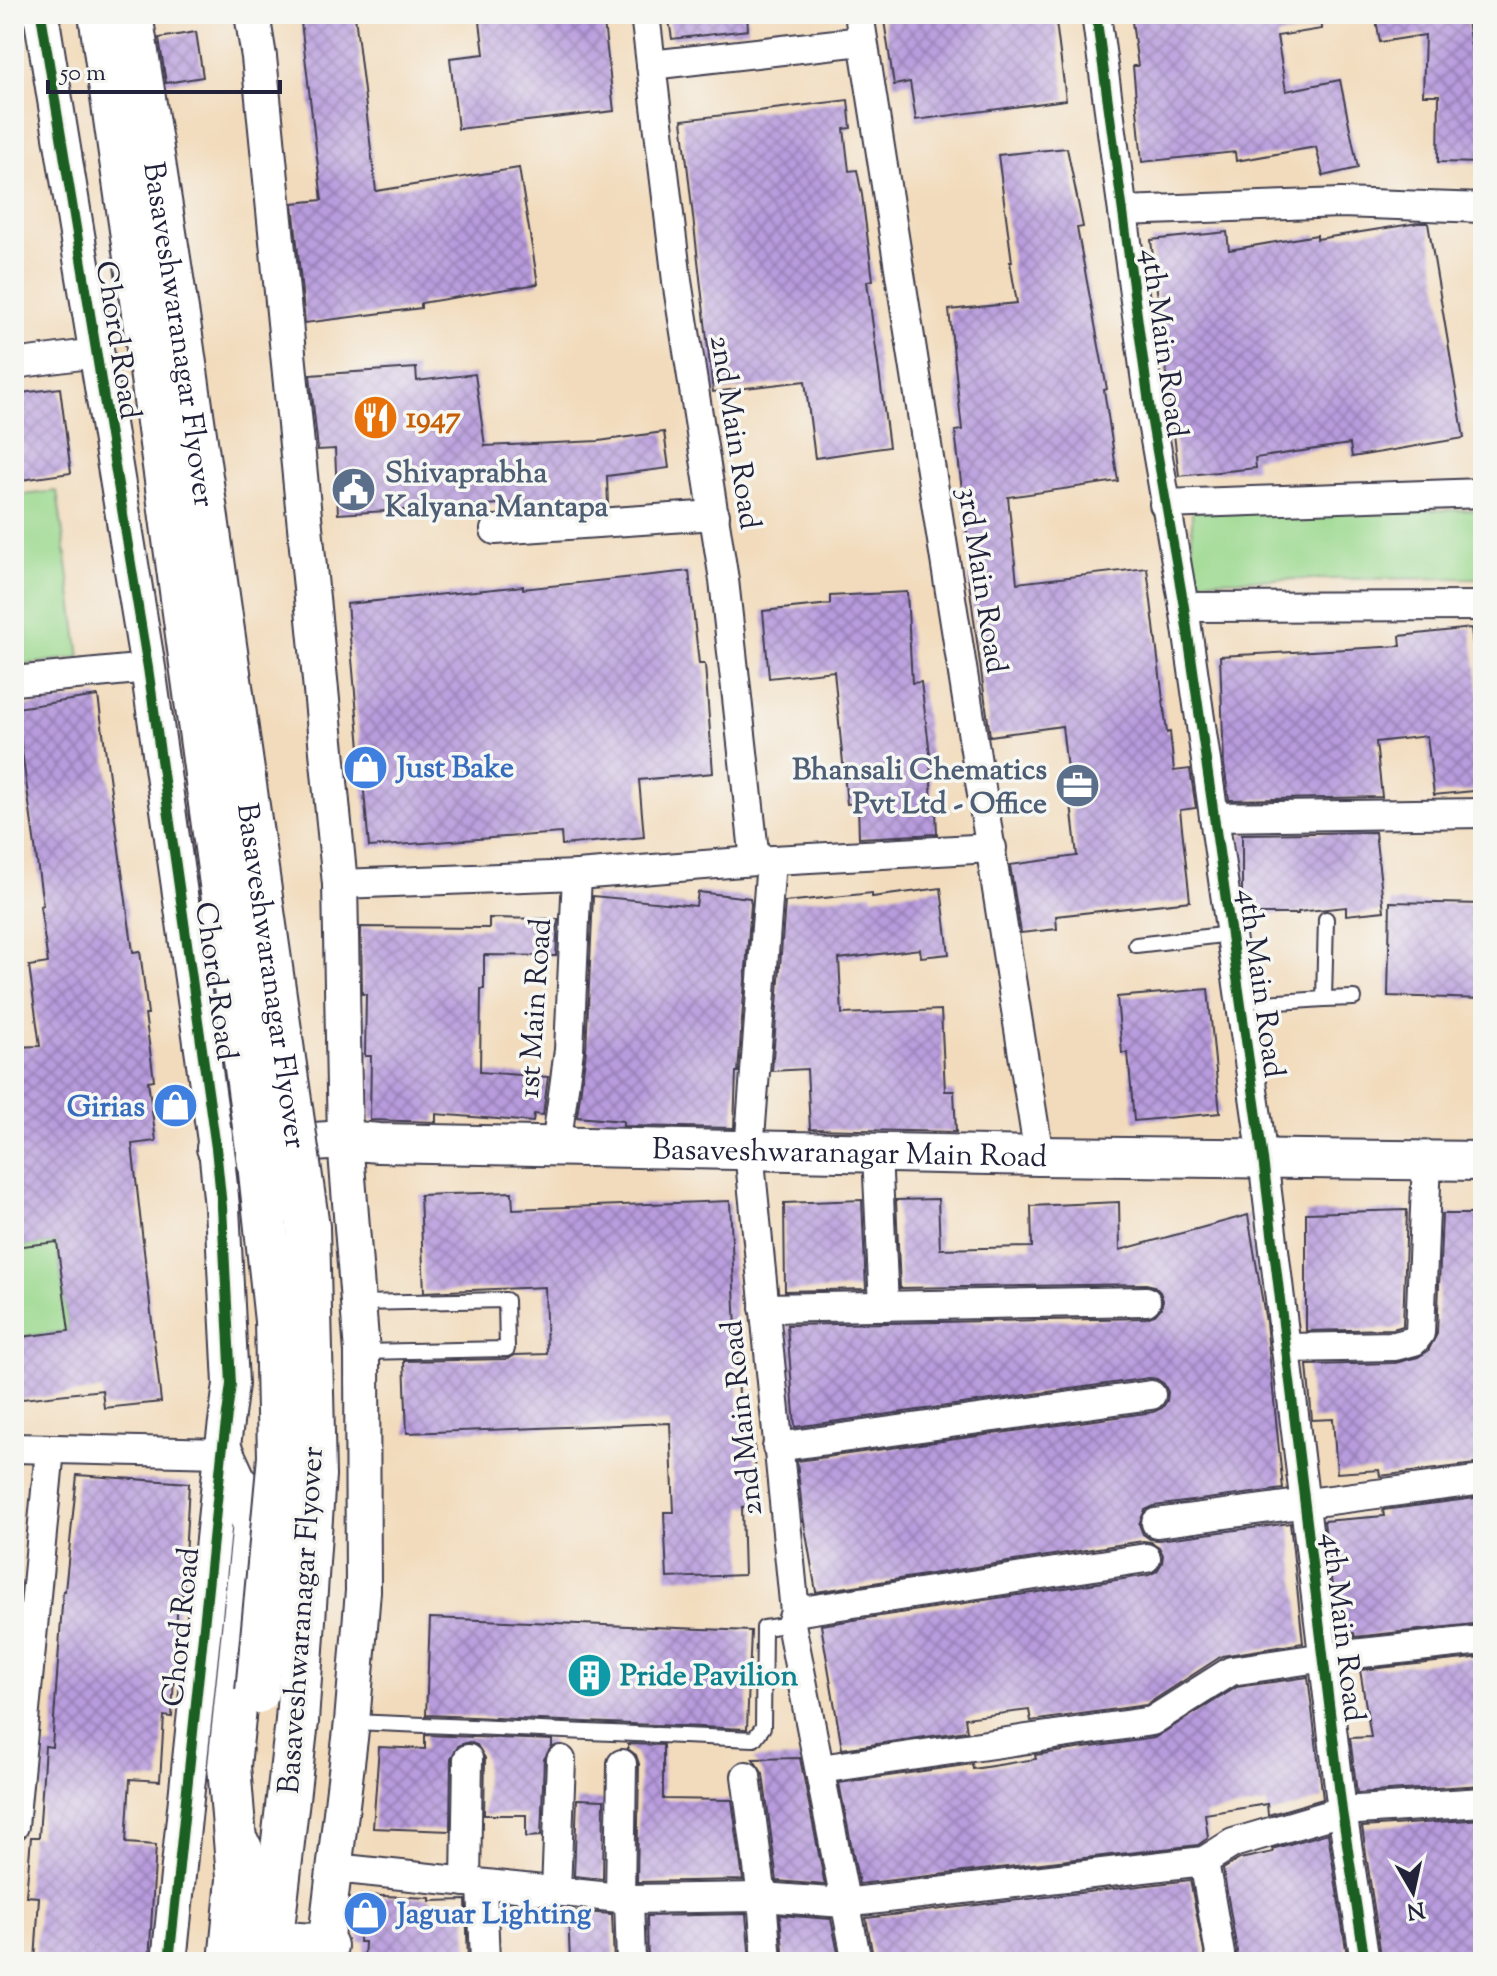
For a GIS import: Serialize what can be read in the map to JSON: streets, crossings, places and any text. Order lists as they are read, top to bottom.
{
  "streets": {
    "main road": ["Basaveshwaranagar Flyover", "Basaveshwaranagar Main Road"],
    "street": [
      "Chord Road",
      "4th Main Road",
      "2nd Main Road",
      "3rd Main Road",
      "1st Main Road"
    ]
  },
  "crossings": [
    ["Chord Road", "Basaveshwaranagar Main Road"],
    ["4th Main Road", "Basaveshwaranagar Main Road"],
    ["2nd Main Road", "Basaveshwaranagar Main Road"],
    ["3rd Main Road", "Basaveshwaranagar Main Road"],
    ["1st Main Road", "Basaveshwaranagar Main Road"]
  ],
  "places": {
    "restaurant": ["1947"],
    "public building": ["Shivaprabha Kalyana Mantapa"],
    "shop": ["Just Bake", "Girias", "Jaguar Lighting"],
    "office": ["Bhansali Chematics Pvt Ltd - Office"],
    "building": ["Pride Pavilion"]
  },
  "scale_bar": "50 m",
  "north": "bottom"
}
